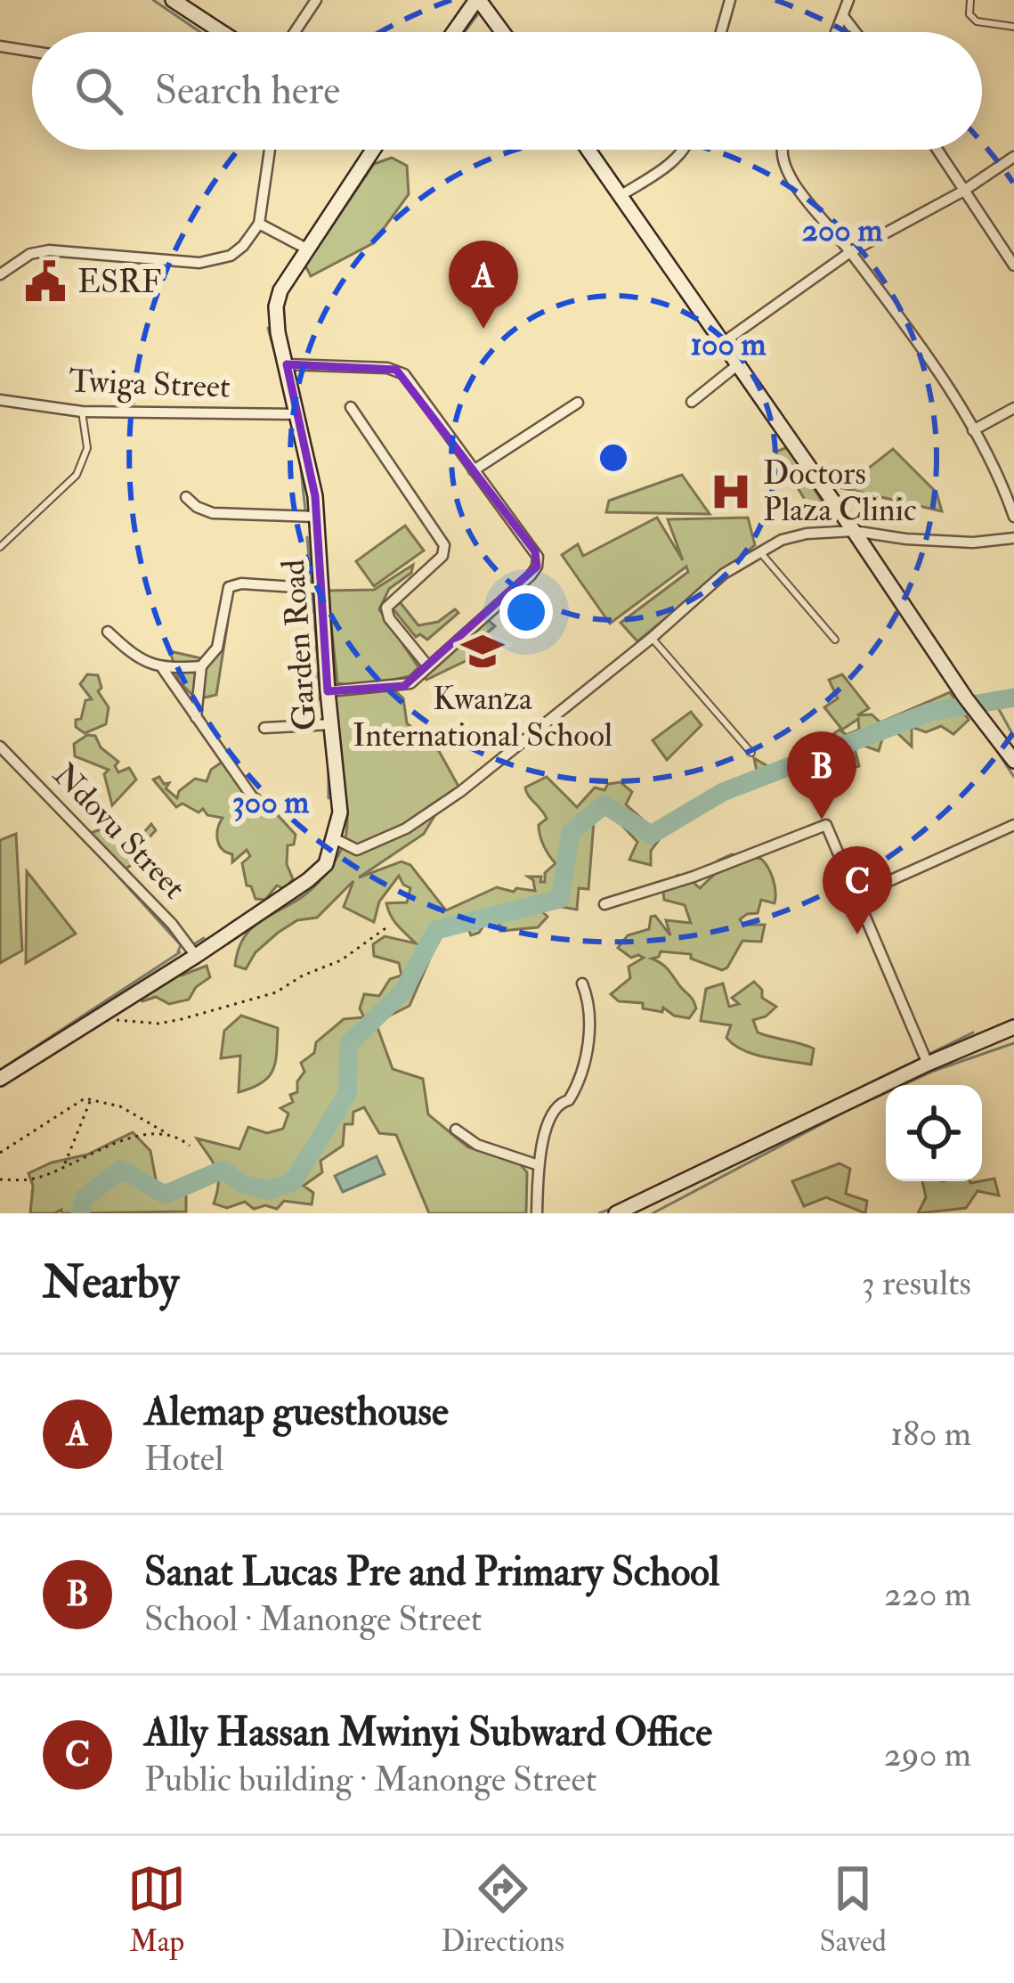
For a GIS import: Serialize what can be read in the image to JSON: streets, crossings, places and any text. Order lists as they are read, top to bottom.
{
  "streets": {
    "street": ["Twiga Street", "Garden Road", "Ndovu Street"]
  },
  "crossings": [
    ["Twiga Street", "Garden Road"],
    ["Garden Road", "Ndovu Street"]
  ],
  "places": {
    "public building": ["ESRF"],
    "hospital": ["Doctors Plaza Clinic"],
    "school or university": ["Kwanza International School"]
  },
  "page": {
    "search": "Search here",
    "pins": ["A", "B", "C"],
    "heading": ["Nearby", "3 results"],
    "list": [
      {
        "mark": "A",
        "name": "Alemap guesthouse",
        "note": "Hotel",
        "value": "180 m"
      },
      {
        "mark": "B",
        "name": "Sanat Lucas Pre and Primary School",
        "note": "School · Manonge Street",
        "value": "220 m"
      },
      {
        "mark": "C",
        "name": "Ally Hassan Mwinyi Subward Office",
        "note": "Public building · Manonge Street",
        "value": "290 m"
      }
    ],
    "nav": ["Map", "Directions", "Saved"]
  },
  "rings": ["200 m", "100 m", "300 m"]
}
